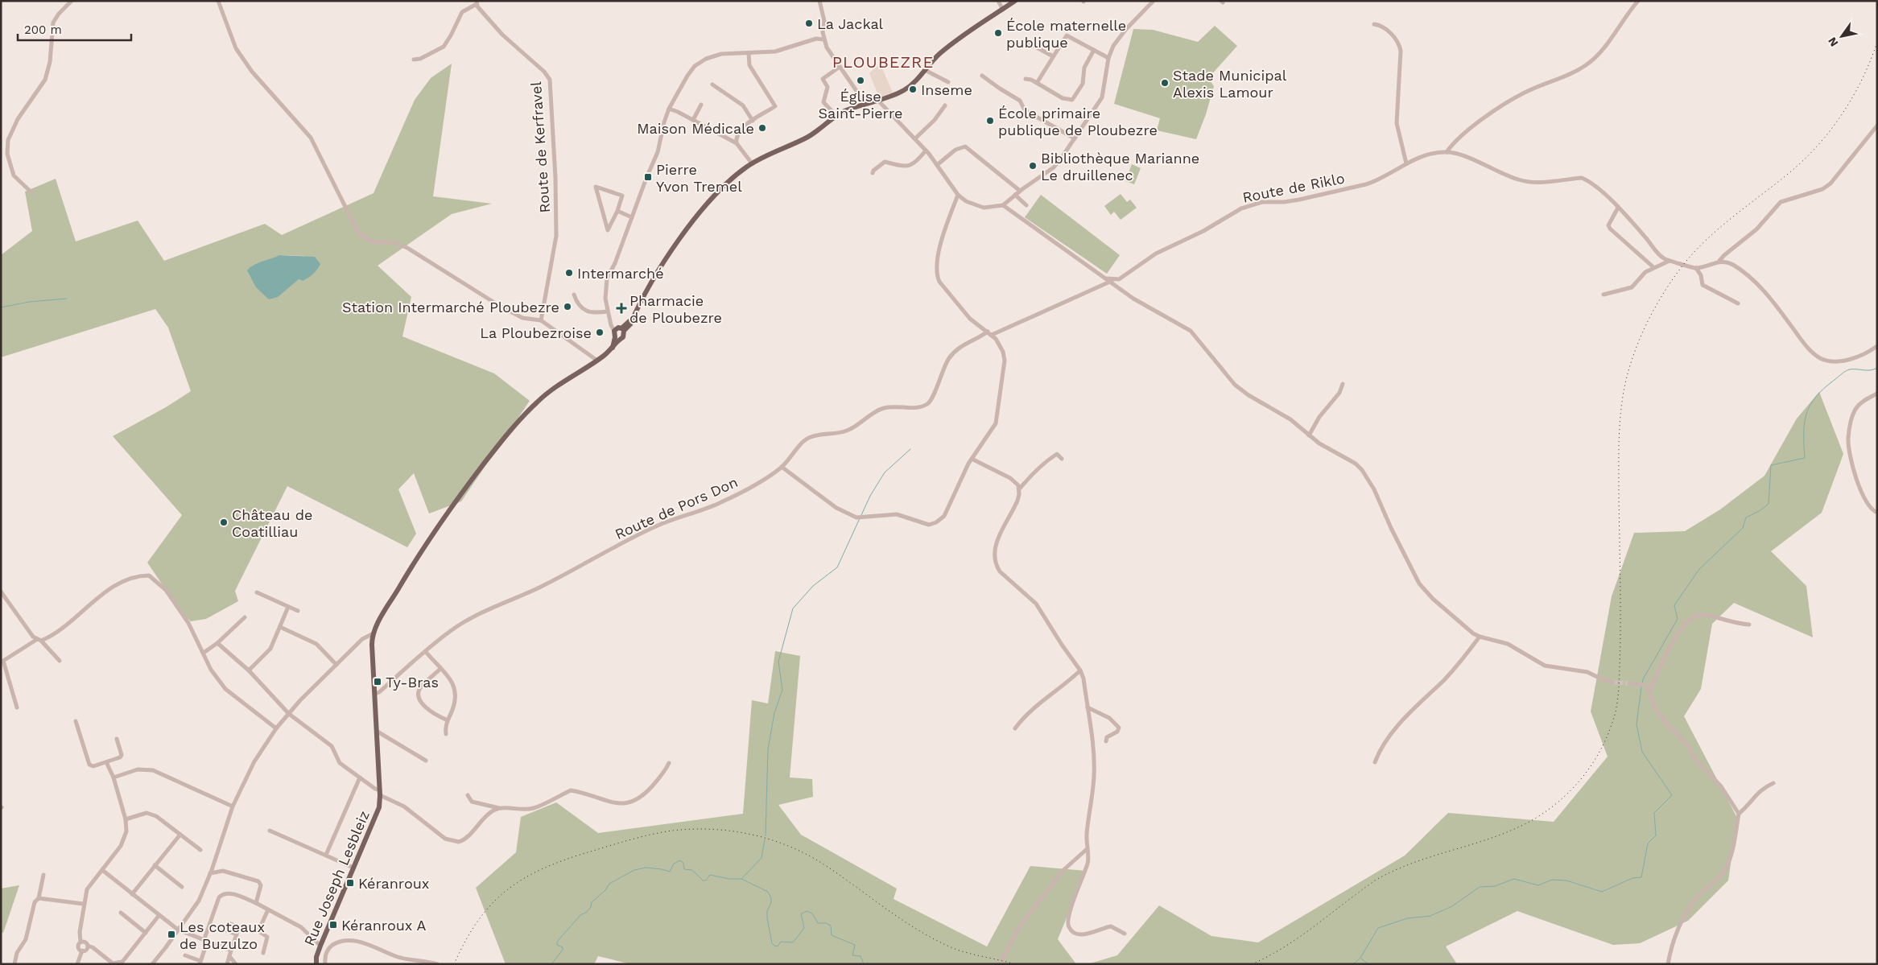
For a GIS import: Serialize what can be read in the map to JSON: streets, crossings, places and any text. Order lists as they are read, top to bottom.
{
  "streets": {
    "main road": ["Rue Joseph Lesbleiz"],
    "street": ["Route de Kerfravel", "Route de Riklo", "Route de Pors Don"]
  },
  "crossings": [
    ["Route de Pors Don", "Rue Joseph Lesbleiz"]
  ],
  "districts": ["PLOUBEZRE"],
  "places": {
    "other": [
      "La Jackal",
      "École maternelle publique",
      "Église Saint-Pierre",
      "Stade Municipal Alexis Lamour",
      "Inseme",
      "École primaire publique de Ploubezre",
      "Maison Médicale",
      "Bibliothèque Marianne Le druillenec",
      "Intermarché",
      "Station Intermarché Ploubezre",
      "La Ploubezroise",
      "Château de Coatilliau"
    ],
    "transit": [
      "Pierre Yvon Tremel",
      "Ty-Bras",
      "Kéranroux",
      "Kéranroux A",
      "Les coteaux de Buzulzo"
    ],
    "health": ["Pharmacie de Ploubezre"]
  },
  "scale_bar": "200 m",
  "north": "bottom left"
}
